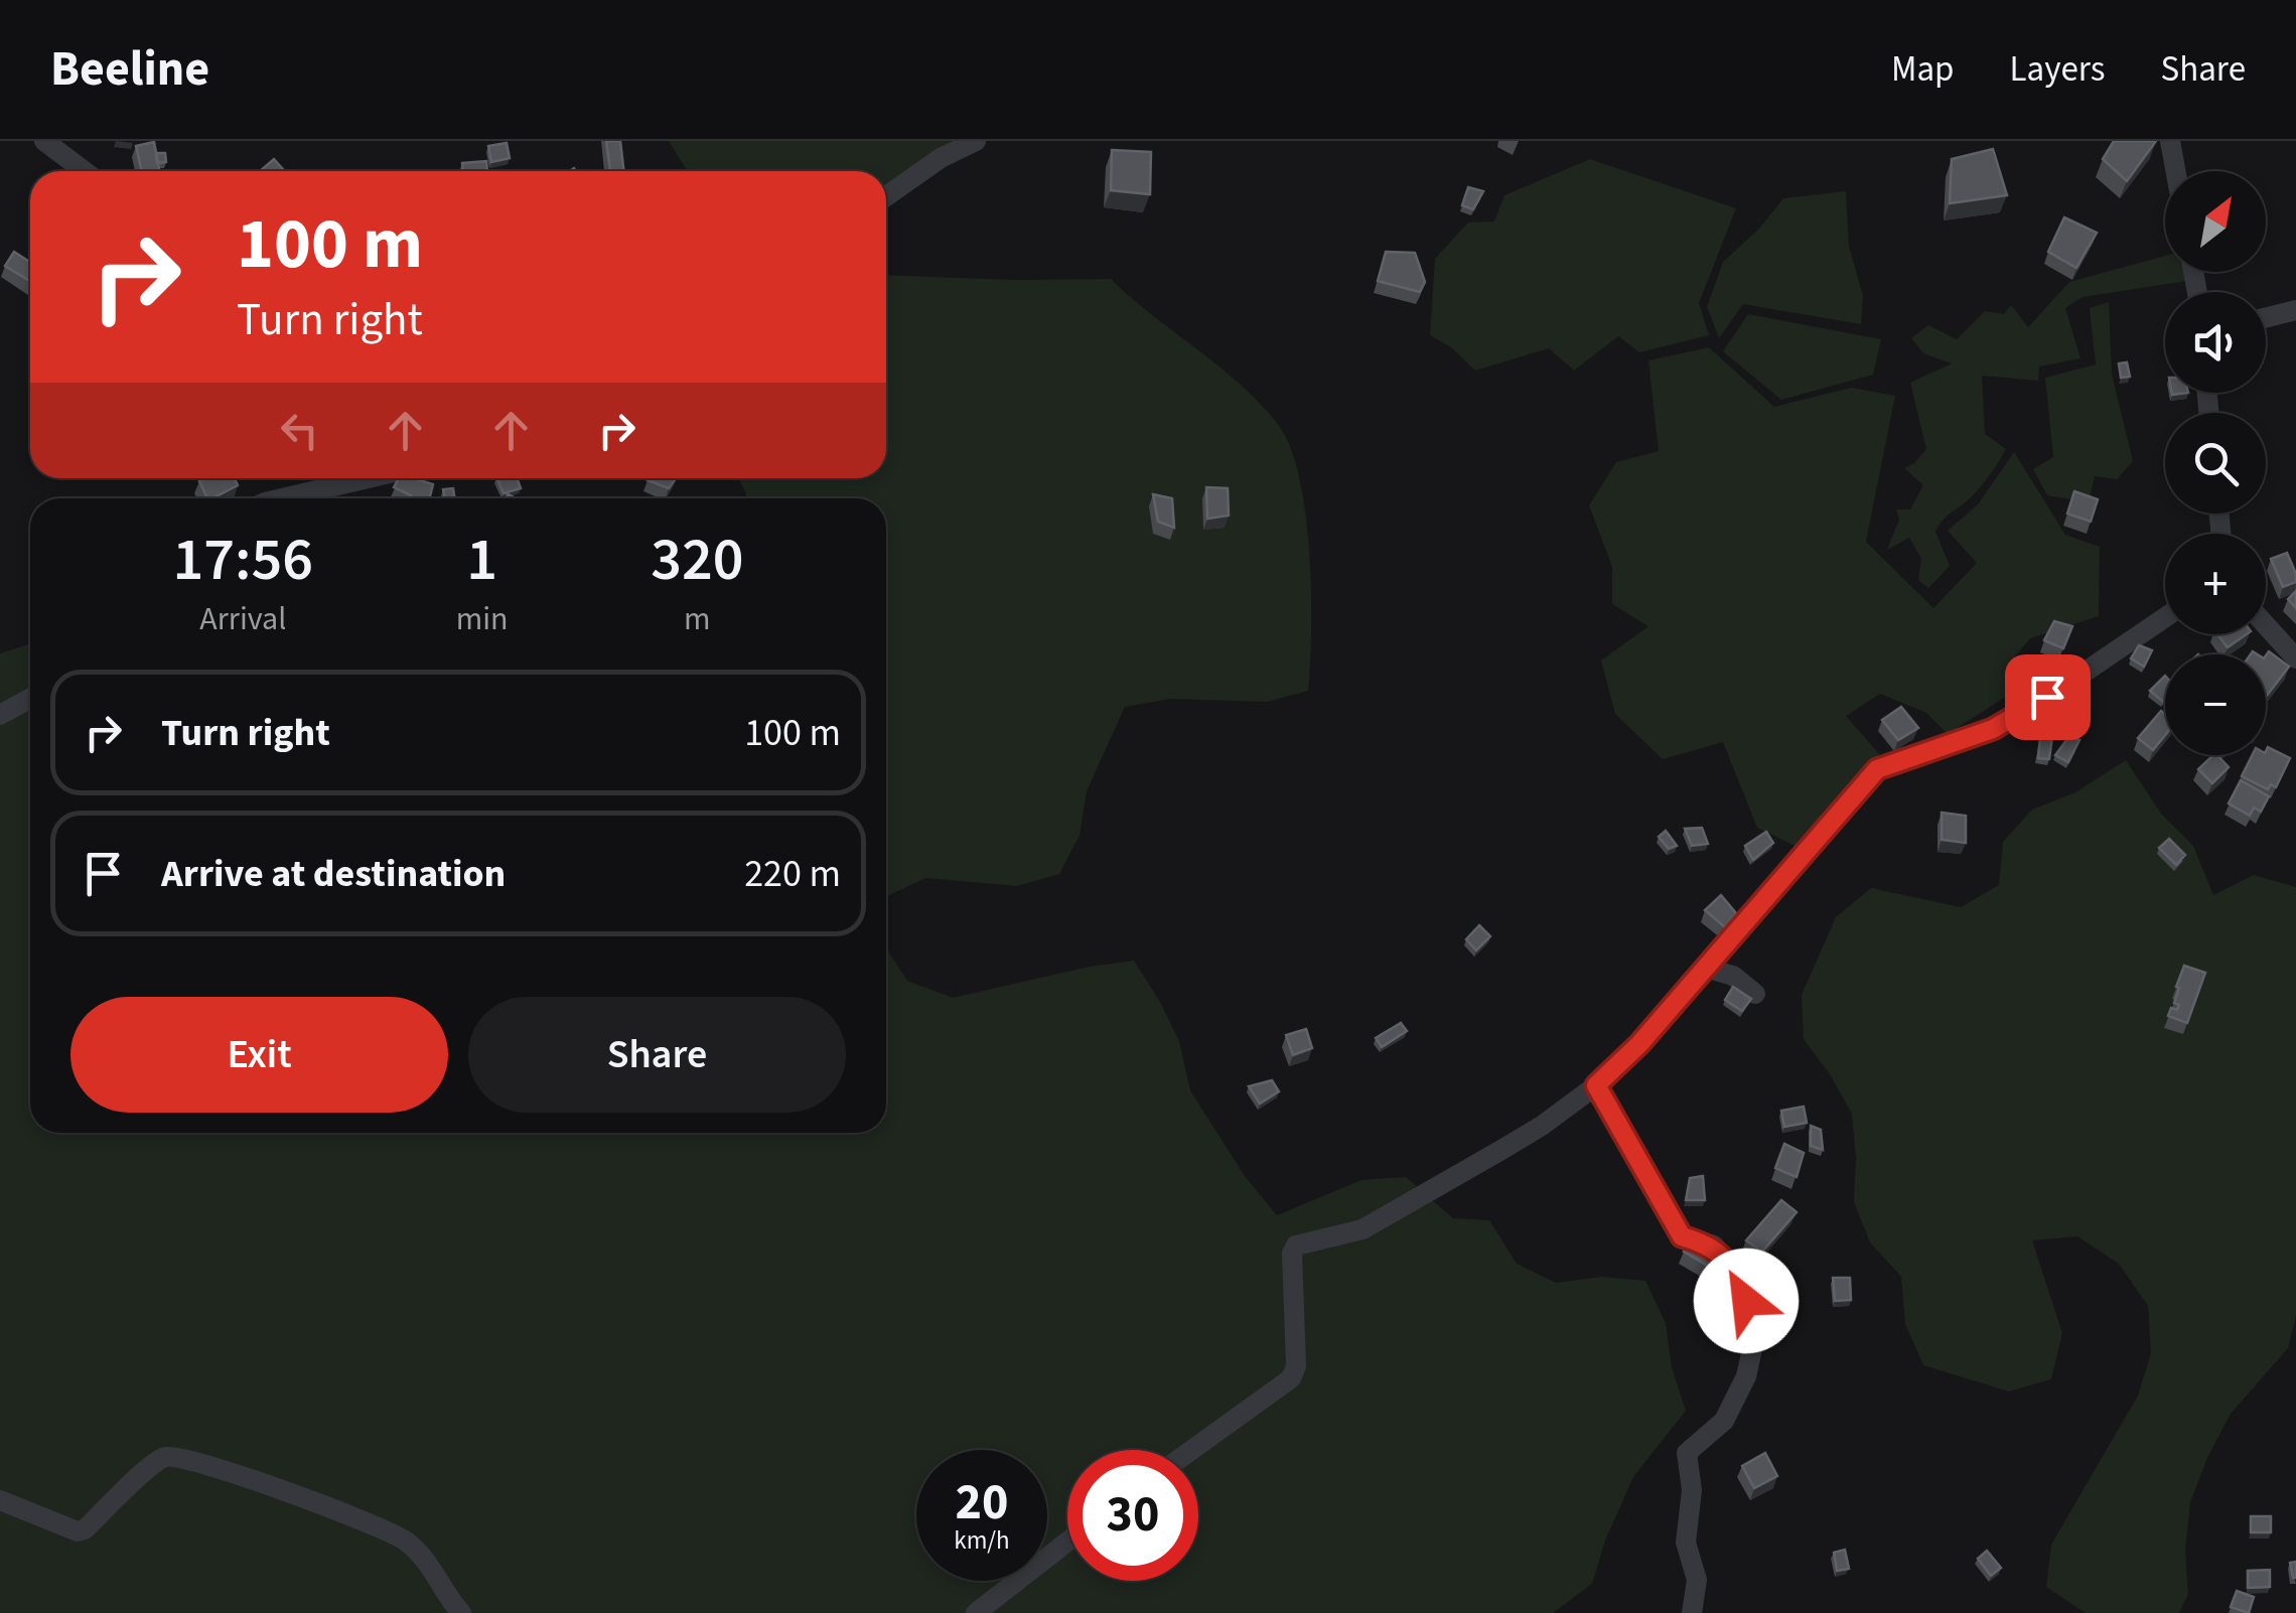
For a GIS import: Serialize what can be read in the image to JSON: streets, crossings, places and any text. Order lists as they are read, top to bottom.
{
  "north": "top right",
  "page": {
    "header": "Beeline",
    "nav": ["Map", "Layers", "Share"],
    "map_buttons": ["+", "−"],
    "turn": ["100 m", "Turn right"],
    "eta": [
      "17:56",
      "Arrival",
      "1",
      "min",
      "320",
      "m"
    ],
    "list": [
      {
        "name": "Turn right",
        "value": "100 m"
      },
      {
        "name": "Arrive at destination",
        "value": "220 m"
      }
    ],
    "buttons": ["Exit", "Share"],
    "speed": "20 km/h",
    "limit": "30"
  }
}
